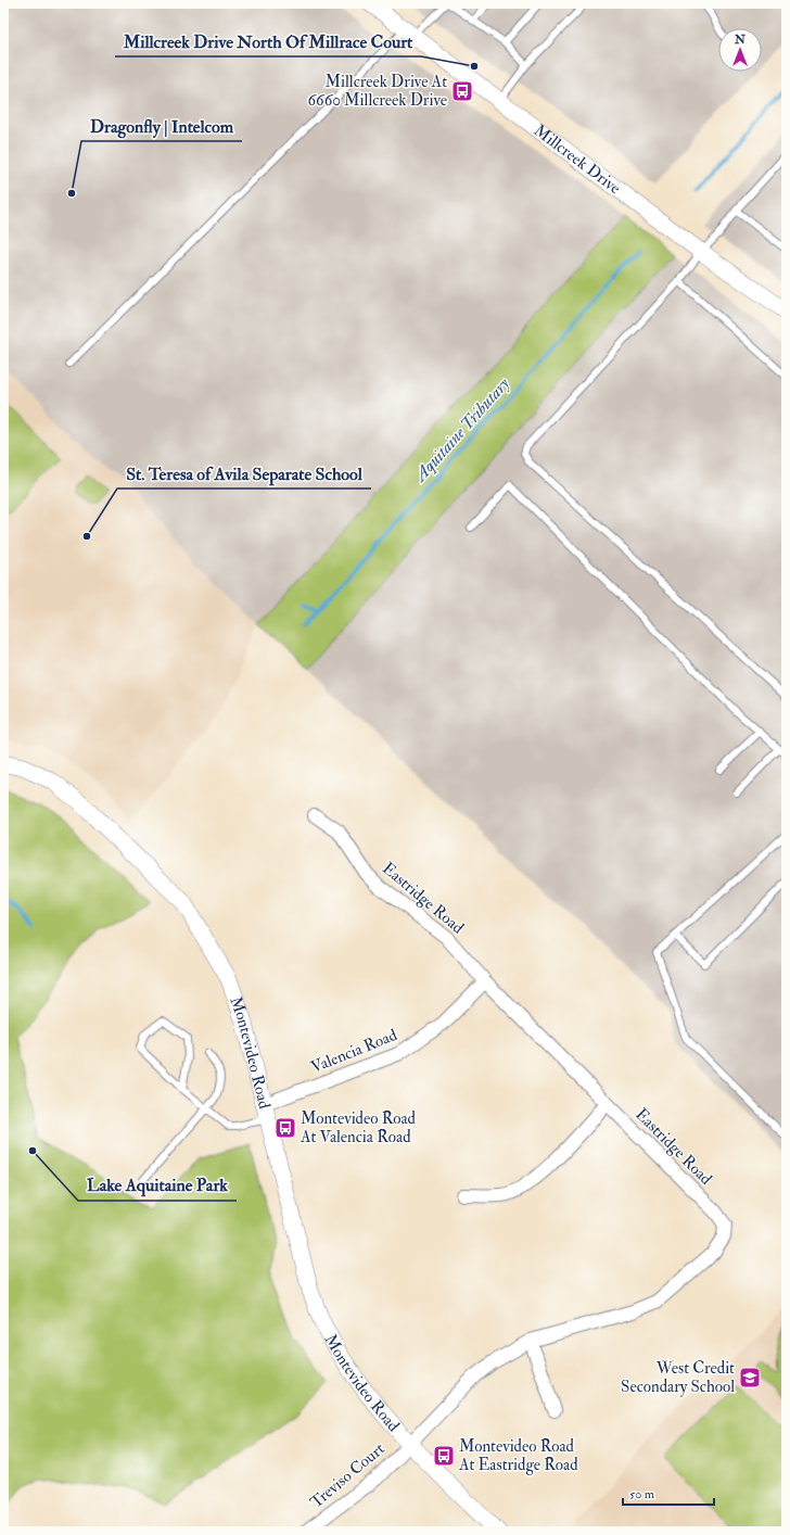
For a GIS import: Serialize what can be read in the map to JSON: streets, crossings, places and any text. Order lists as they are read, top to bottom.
{
  "streets": {
    "street": [
      "Millcreek Drive",
      "Eastridge Road",
      "Valencia Road",
      "Montevideo Road",
      "Treviso Court"
    ]
  },
  "crossings": [
    ["Eastridge Road", "Valencia Road"],
    ["Eastridge Road", "Montevideo Road"],
    ["Eastridge Road", "Treviso Court"],
    ["Valencia Road", "Montevideo Road"],
    ["Montevideo Road", "Treviso Court"]
  ],
  "water": ["Aquitaine Tributary"],
  "places": {
    "other": [
      "Millcreek Drive North Of Millrace Court",
      "Dragonfly | Intelcom",
      "St. Teresa of Avila Separate School",
      "Lake Aquitaine Park"
    ],
    "bus stop": ["Millcreek Drive At 6660 Millcreek Drive", "Montevideo Road At Valencia Road", "Montevideo Road At Eastridge Road"],
    "school or university": ["West Credit Secondary School"]
  },
  "scale_bar": "50 m",
  "north": "top"
}
